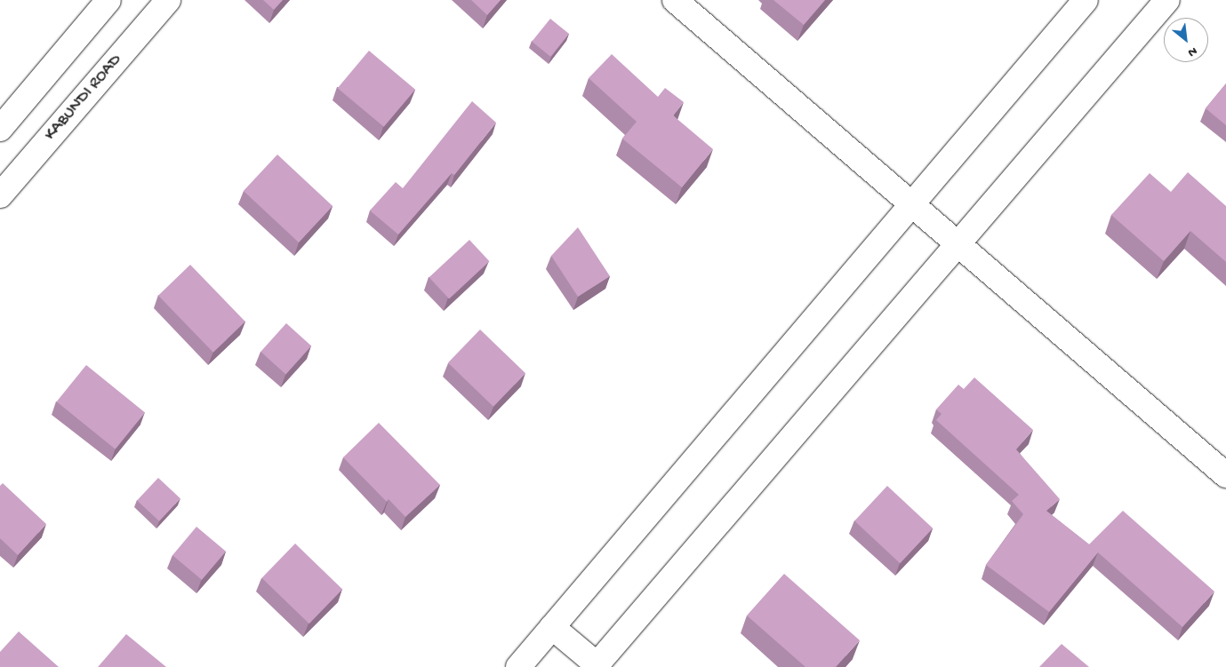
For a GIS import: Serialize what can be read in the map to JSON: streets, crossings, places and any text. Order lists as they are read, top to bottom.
{
  "streets": {
    "street": ["KABUNDI ROAD"]
  },
  "north": "bottom right"
}
